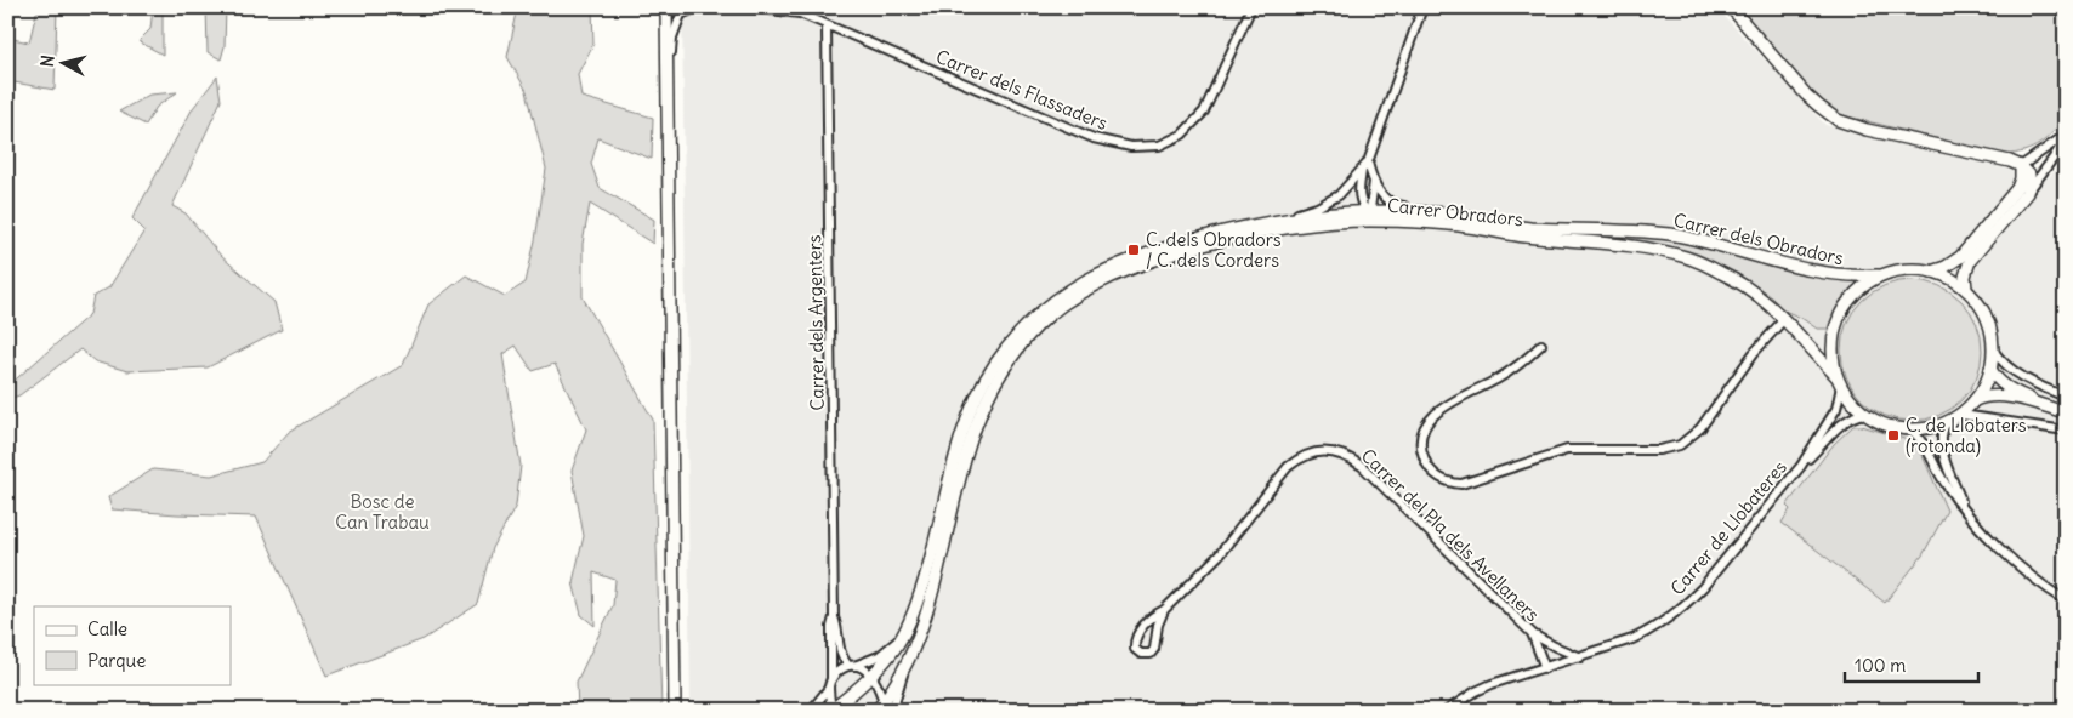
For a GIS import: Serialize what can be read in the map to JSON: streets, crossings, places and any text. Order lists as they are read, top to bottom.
{
  "streets": {
    "street": [
      "Carrer dels Flassaders",
      "Carrer Obradors",
      "Carrer dels Obradors",
      "Carrer dels Argenters",
      "Carrer de Llobateres",
      "Carrer del Pla dels Avellaners"
    ]
  },
  "crossings": [
    ["Carrer dels Flassaders", "Carrer dels Argenters"],
    ["Carrer Obradors", "Carrer dels Obradors"],
    ["Carrer Obradors", "Carrer de Llobateres"],
    ["Carrer dels Obradors", "Carrer dels Argenters"],
    ["Carrer dels Obradors", "Carrer de Llobateres"],
    ["Carrer de Llobateres", "Carrer del Pla dels Avellaners"]
  ],
  "parks": ["Bosc de Can Trabau"],
  "places": {
    "transit": ["C. dels Obradors / C. dels Corders", "C. de Llobaters (rotonda)"]
  },
  "legend": ["Calle", "Parque"],
  "scale_bar": "100 m",
  "north": "left"
}
